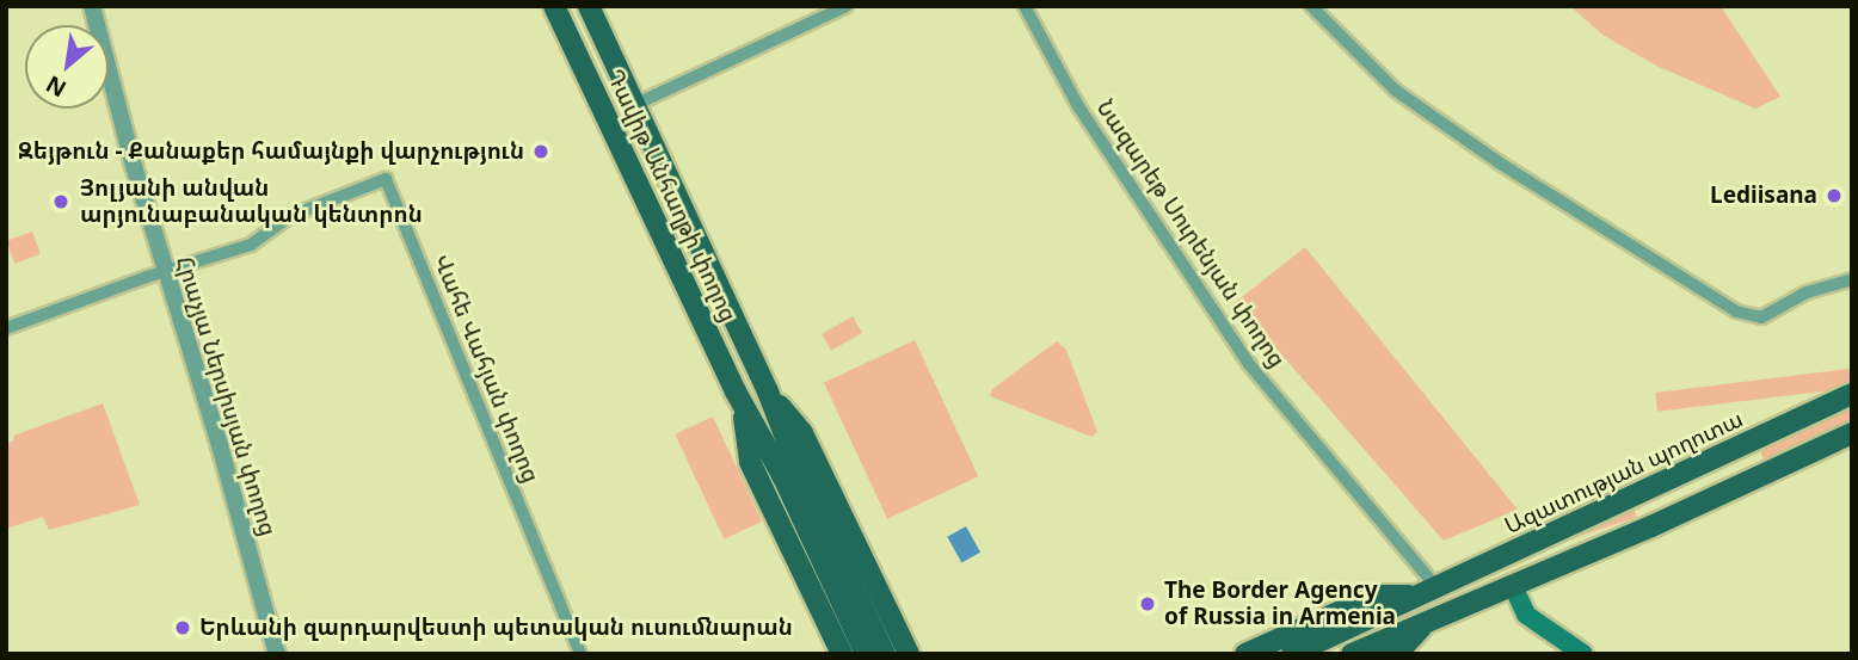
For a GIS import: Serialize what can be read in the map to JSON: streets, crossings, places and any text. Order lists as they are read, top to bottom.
{
  "streets": {
    "main road": ["Դավիթ Անհաղթի փողոց", "Ազատության պողոտա"],
    "street": ["Նազարեթ Սուրենյան փողոց", "Վահե Վահյան փողոց", "Հրաչյա Ներսիսյան փողոց"]
  },
  "crossings": [
    ["Նազարեթ Սուրենյան փողոց", "Ազատության պողոտա"],
    ["Վահե Վահյան փողոց", "Հրաչյա Ներսիսյան փողոց"]
  ],
  "places": [
    "Զեյթուն - Քանաքեր համայնքի վարչություն",
    "Lediisana",
    "Յոլյանի անվան արյունաբանական կենտրոն",
    "The Border Agency of Russia in Armenia",
    "Երևանի զարդարվեստի պետական ուսումնարան"
  ],
  "north": "bottom left"
}
